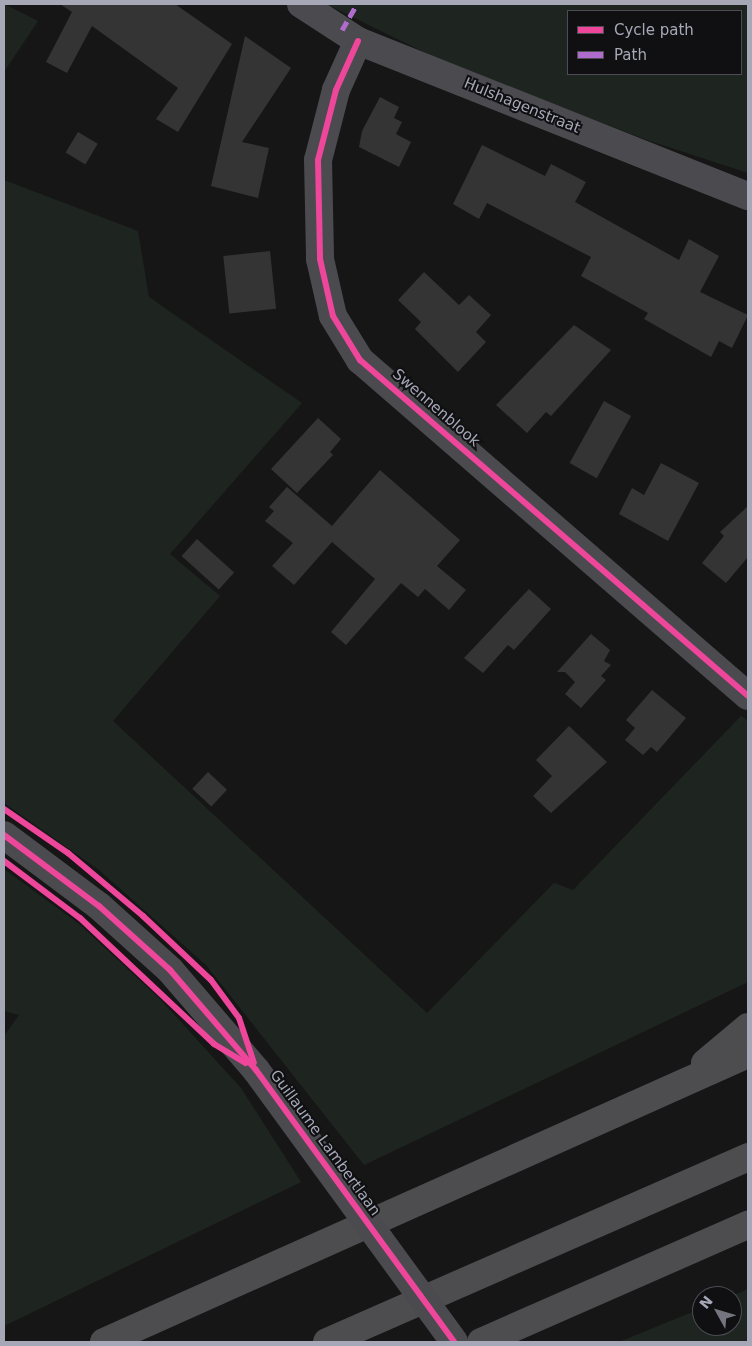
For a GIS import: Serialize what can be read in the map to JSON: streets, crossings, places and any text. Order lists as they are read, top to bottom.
{
  "streets": {
    "street": ["Hulshagenstraat", "Swennenblook", "Guillaume Lambertlaan"]
  },
  "crossings": [
    ["Hulshagenstraat", "Swennenblook"]
  ],
  "legend": ["Cycle path", "Path"],
  "north": "top left"
}
